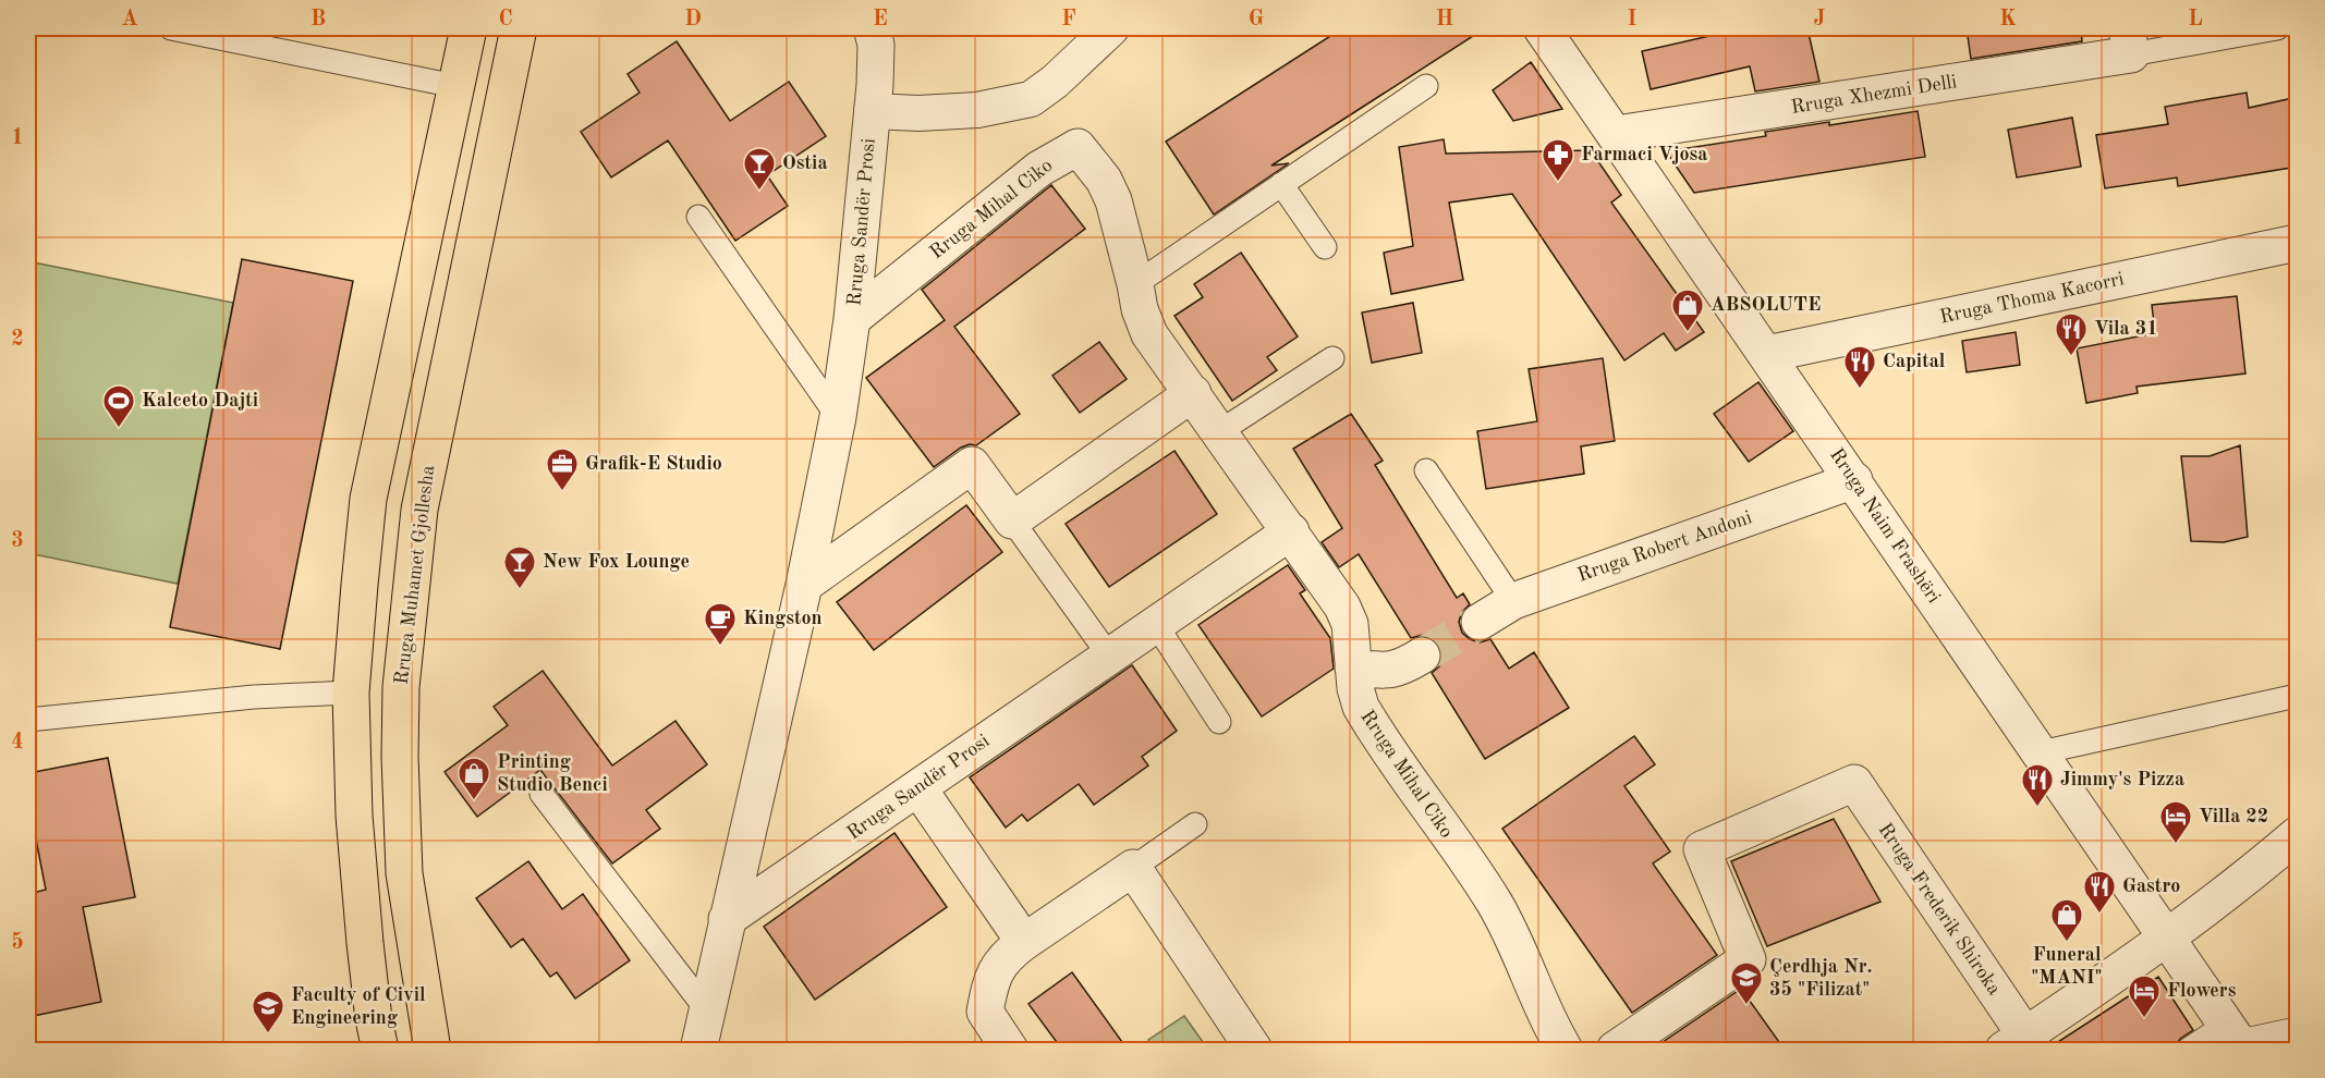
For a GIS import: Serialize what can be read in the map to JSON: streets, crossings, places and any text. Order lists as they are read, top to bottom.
{
  "streets": {
    "main road": ["Rruga Muhamet Gjollesha"],
    "street": [
      "Rruga Xhezmi Delli",
      "Rruga Mihal Ciko",
      "Rruga Sandër Prosi",
      "Rruga Thoma Kacorri",
      "Rruga Naim Frashëri",
      "Rruga Robert Andoni",
      "Rruga Frederik Shiroka"
    ]
  },
  "crossings": [
    ["Rruga Xhezmi Delli", "Rruga Naim Frashëri"],
    ["Rruga Mihal Ciko", "Rruga Sandër Prosi"],
    ["Rruga Thoma Kacorri", "Rruga Naim Frashëri"],
    ["Rruga Naim Frashëri", "Rruga Robert Andoni"],
    ["Rruga Naim Frashëri", "Rruga Frederik Shiroka"]
  ],
  "places": {
    "pharmacy": ["Farmaci Vjosa"],
    "bar": ["Ostia", "New Fox Lounge"],
    "shop": ["ABSOLUTE", "Printing Studio Benci", "Funeral \"MANI\""],
    "restaurant": [
      "Vila 31",
      "Capital",
      "Jimmy's Pizza",
      "Gastro"
    ],
    "sports": ["Kalceto Dajti"],
    "office": ["Grafik-E Studio"],
    "cafe": ["Kingston"],
    "hotel": ["Villa 22", "Flowers"],
    "school or university": ["Çerdhja Nr. 35 \"Filizat\"", "Faculty of Civil Engineering"]
  },
  "grid": {
    "columns": [
      "A",
      "B",
      "C",
      "D",
      "E",
      "F",
      "G",
      "H",
      "I",
      "J",
      "K",
      "L"
    ],
    "rows": [
      "1",
      "2",
      "3",
      "4",
      "5"
    ]
  }
}
